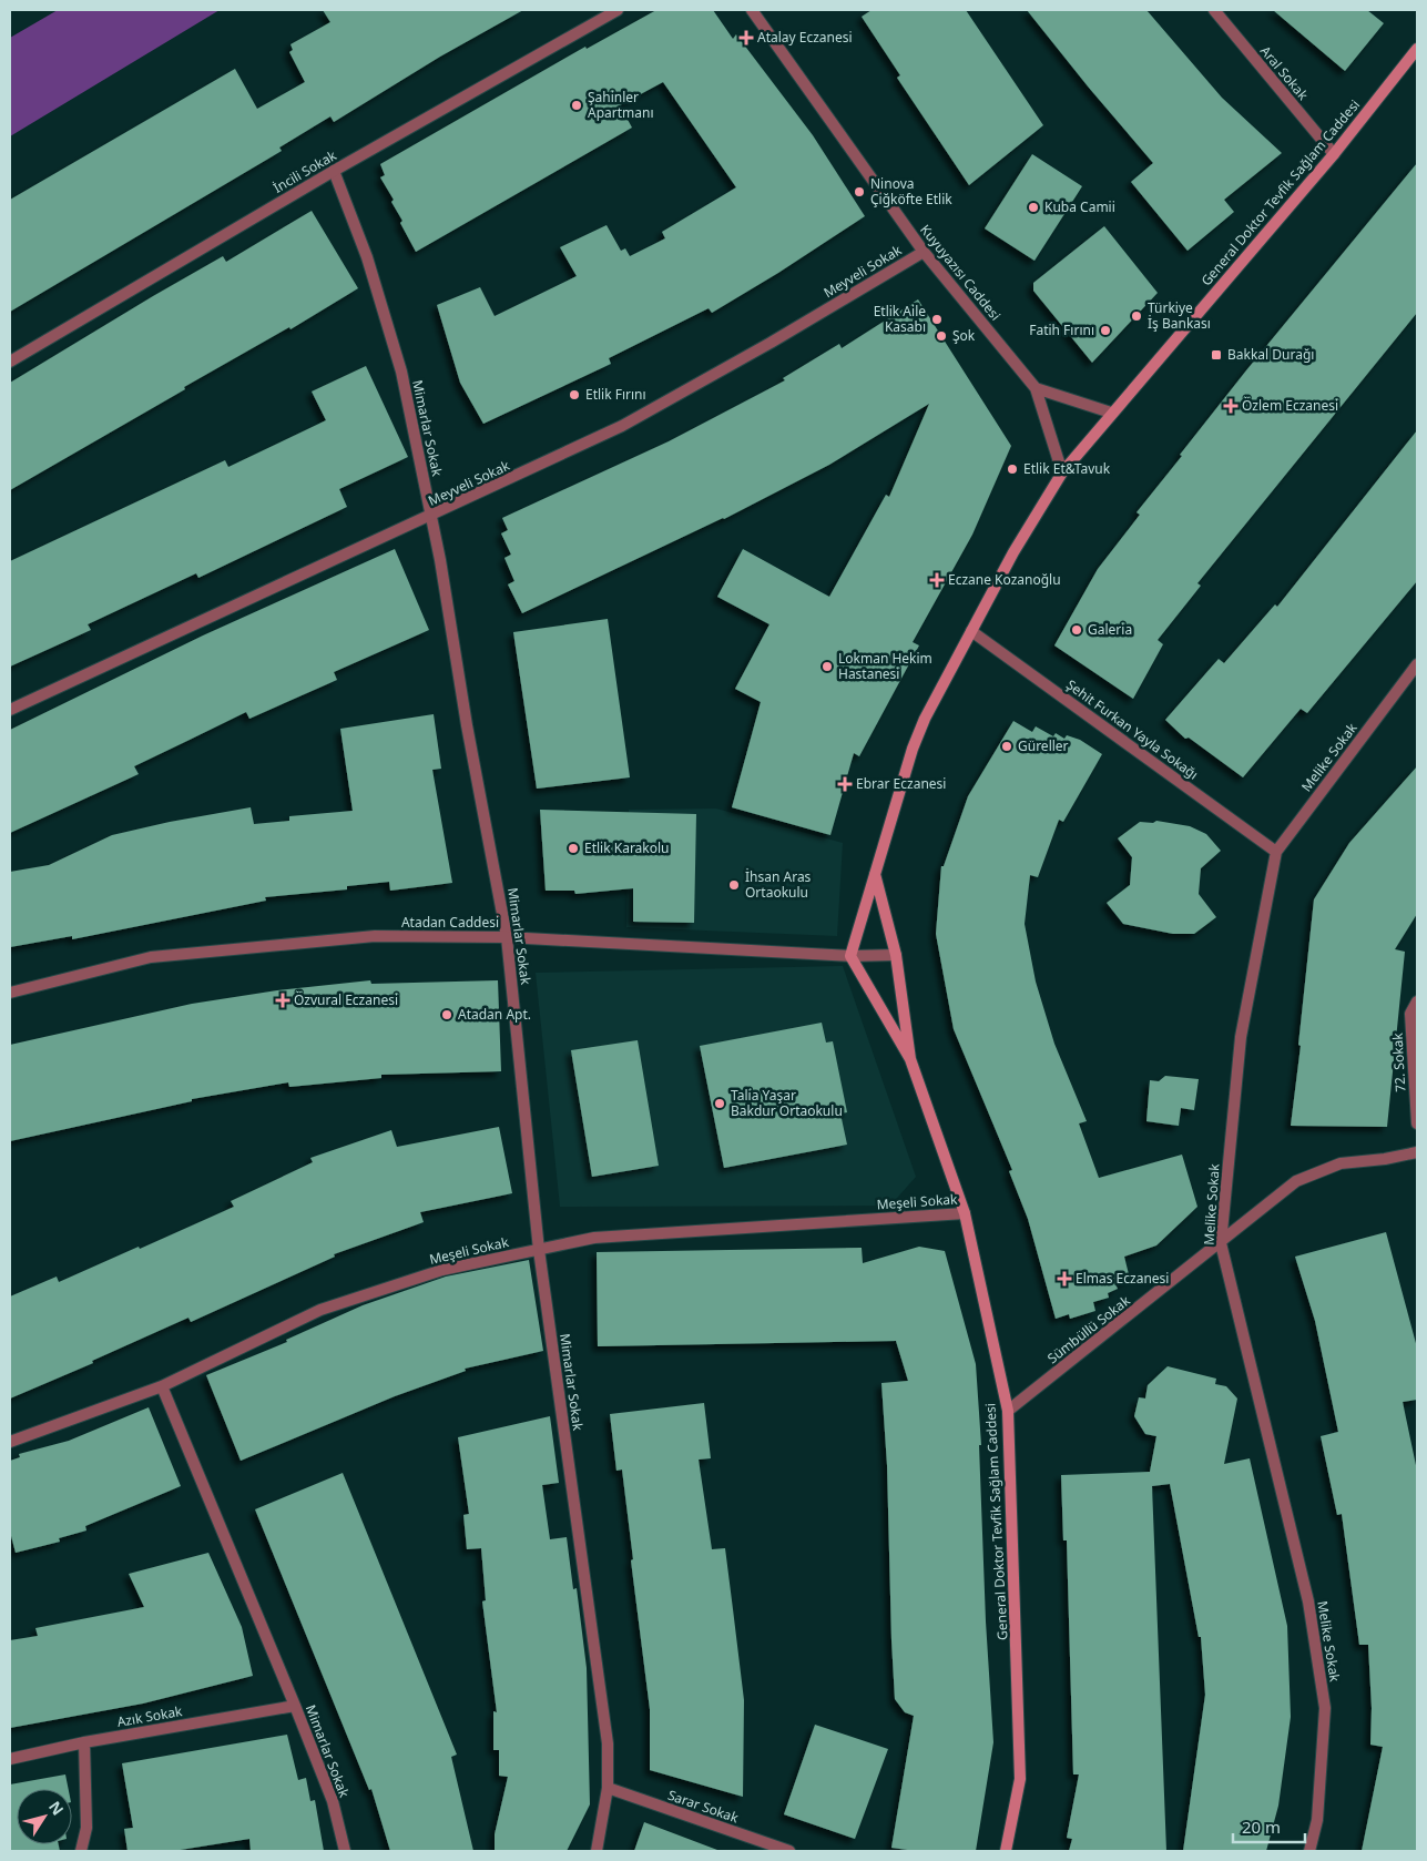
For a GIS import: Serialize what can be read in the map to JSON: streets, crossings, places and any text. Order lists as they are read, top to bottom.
{
  "streets": {
    "main road": ["General Doktor Tevfik Sağlam Caddesi"],
    "street": [
      "Aral Sokak",
      "İncili Sokak",
      "Meyveli Sokak",
      "Kuyuyazısı Caddesi",
      "Mimarlar Sokak",
      "Şehit Furkan Yayla Sokağı",
      "Melike Sokak",
      "Atadan Caddesi",
      "72. Sokak",
      "Meşeli Sokak",
      "Sümbüllü Sokak",
      "Azık Sokak",
      "Sarar Sokak"
    ]
  },
  "crossings": [
    ["Aral Sokak", "General Doktor Tevfik Sağlam Caddesi"],
    ["İncili Sokak", "Mimarlar Sokak"],
    ["General Doktor Tevfik Sağlam Caddesi", "Şehit Furkan Yayla Sokağı"],
    ["General Doktor Tevfik Sağlam Caddesi", "Atadan Caddesi"],
    ["General Doktor Tevfik Sağlam Caddesi", "Meşeli Sokak"],
    ["General Doktor Tevfik Sağlam Caddesi", "Sümbüllü Sokak"],
    ["Meyveli Sokak", "Kuyuyazısı Caddesi"],
    ["Meyveli Sokak", "Mimarlar Sokak"],
    ["Mimarlar Sokak", "Atadan Caddesi"],
    ["Mimarlar Sokak", "Meşeli Sokak"],
    ["Mimarlar Sokak", "Azık Sokak"],
    ["Mimarlar Sokak", "Sarar Sokak"],
    ["Şehit Furkan Yayla Sokağı", "Melike Sokak"],
    ["Melike Sokak", "Sümbüllü Sokak"]
  ],
  "places": {
    "health": [
      "Atalay Eczanesi",
      "Özlem Eczanesi",
      "Eczane Kozanoğlu",
      "Ebrar Eczanesi",
      "Özvural Eczanesi",
      "Elmas Eczanesi"
    ],
    "other": [
      "Şahinler Apartmanı",
      "Ninova Çiğköfte Etlik",
      "Kuba Camii",
      "Türkiye İş Bankası",
      "Etlik Aile Kasabı",
      "Fatih Fırını",
      "Şok",
      "Etlik Fırını",
      "Etlik Et&Tavuk",
      "Galeria",
      "Lokman Hekim Hastanesi",
      "Güreller",
      "Etlik Karakolu",
      "İhsan Aras Ortaokulu",
      "Atadan Apt.",
      "Talia Yaşar Bakdur Ortaokulu"
    ],
    "transit": ["Bakkal Durağı"]
  },
  "scale_bar": "20 m",
  "north": "top right"
}
